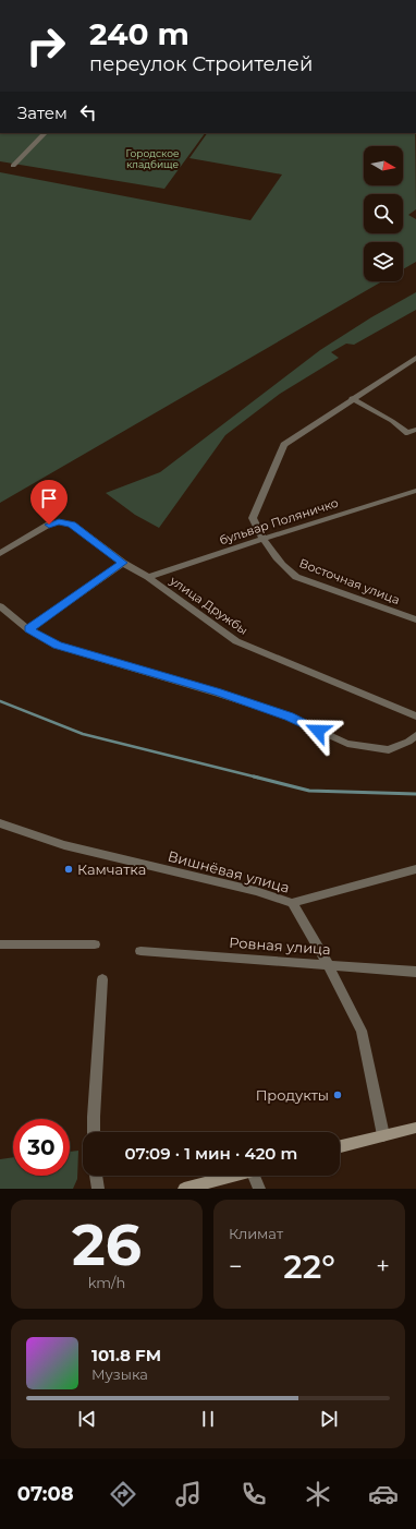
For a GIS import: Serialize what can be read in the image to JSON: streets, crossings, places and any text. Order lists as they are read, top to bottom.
{
  "streets": {
    "street": [
      "бульвар Поляничко",
      "Восточная улица",
      "улица Дружбы",
      "Вишнёвая улица",
      "Ровная улица"
    ]
  },
  "crossings": [
    ["бульвар Поляничко", "Восточная улица"],
    ["бульвар Поляничко", "улица Дружбы"]
  ],
  "parks": ["Городское кладбище"],
  "places": ["Камчатка", "Продукты"],
  "north": "right",
  "page": {
    "turn": ["240 m", "переулок Строителей"],
    "then": "Затем",
    "limit": "30",
    "trip": "07:09 · 1 мин · 420 m",
    "tile": [
      ["26", "km/h"],
      "Климат"
    ],
    "heat": ["−", "22°", "+"],
    "song": ["101.8 FM", "Музыка"],
    "tabs": "07:08"
  }
}
